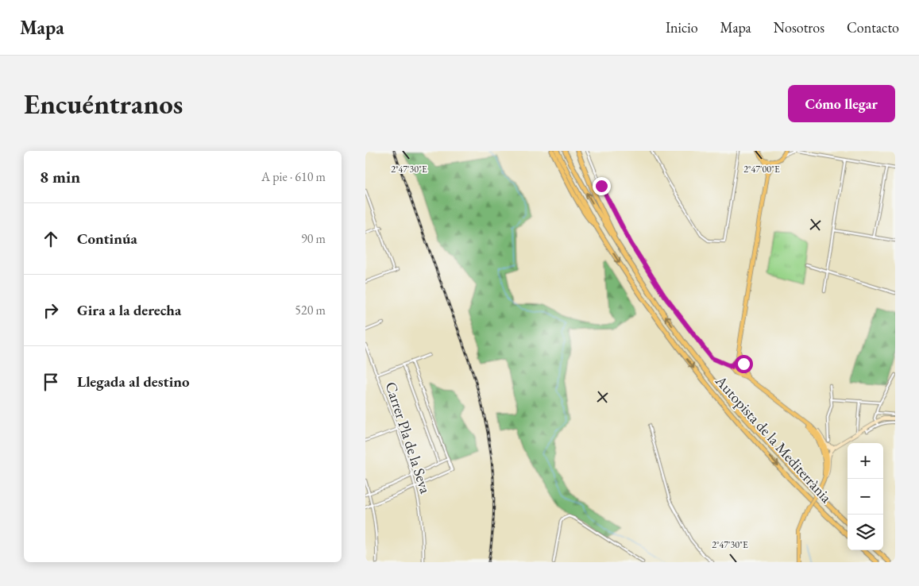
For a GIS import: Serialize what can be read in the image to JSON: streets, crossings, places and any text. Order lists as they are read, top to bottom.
{
  "streets": {
    "highway": ["Autopista de la Mediterrània"],
    "street": ["Carrer Pla de la Seva"]
  },
  "page": {
    "header": "Mapa",
    "nav": [
      "Inicio",
      "Mapa",
      "Nosotros",
      "Contacto"
    ],
    "buttons": "Cómo llegar",
    "title": "Encuéntranos",
    "heading": ["8 min", "A pie · 610 m"],
    "list": [
      ["Continúa", "90 m"],
      ["Gira a la derecha", "520 m"],
      "Llegada al destino"
    ],
    "map_buttons": ["+", "−"]
  },
  "coordinates": ["2°47'30\"E", "2°47'00\"E"]
}
